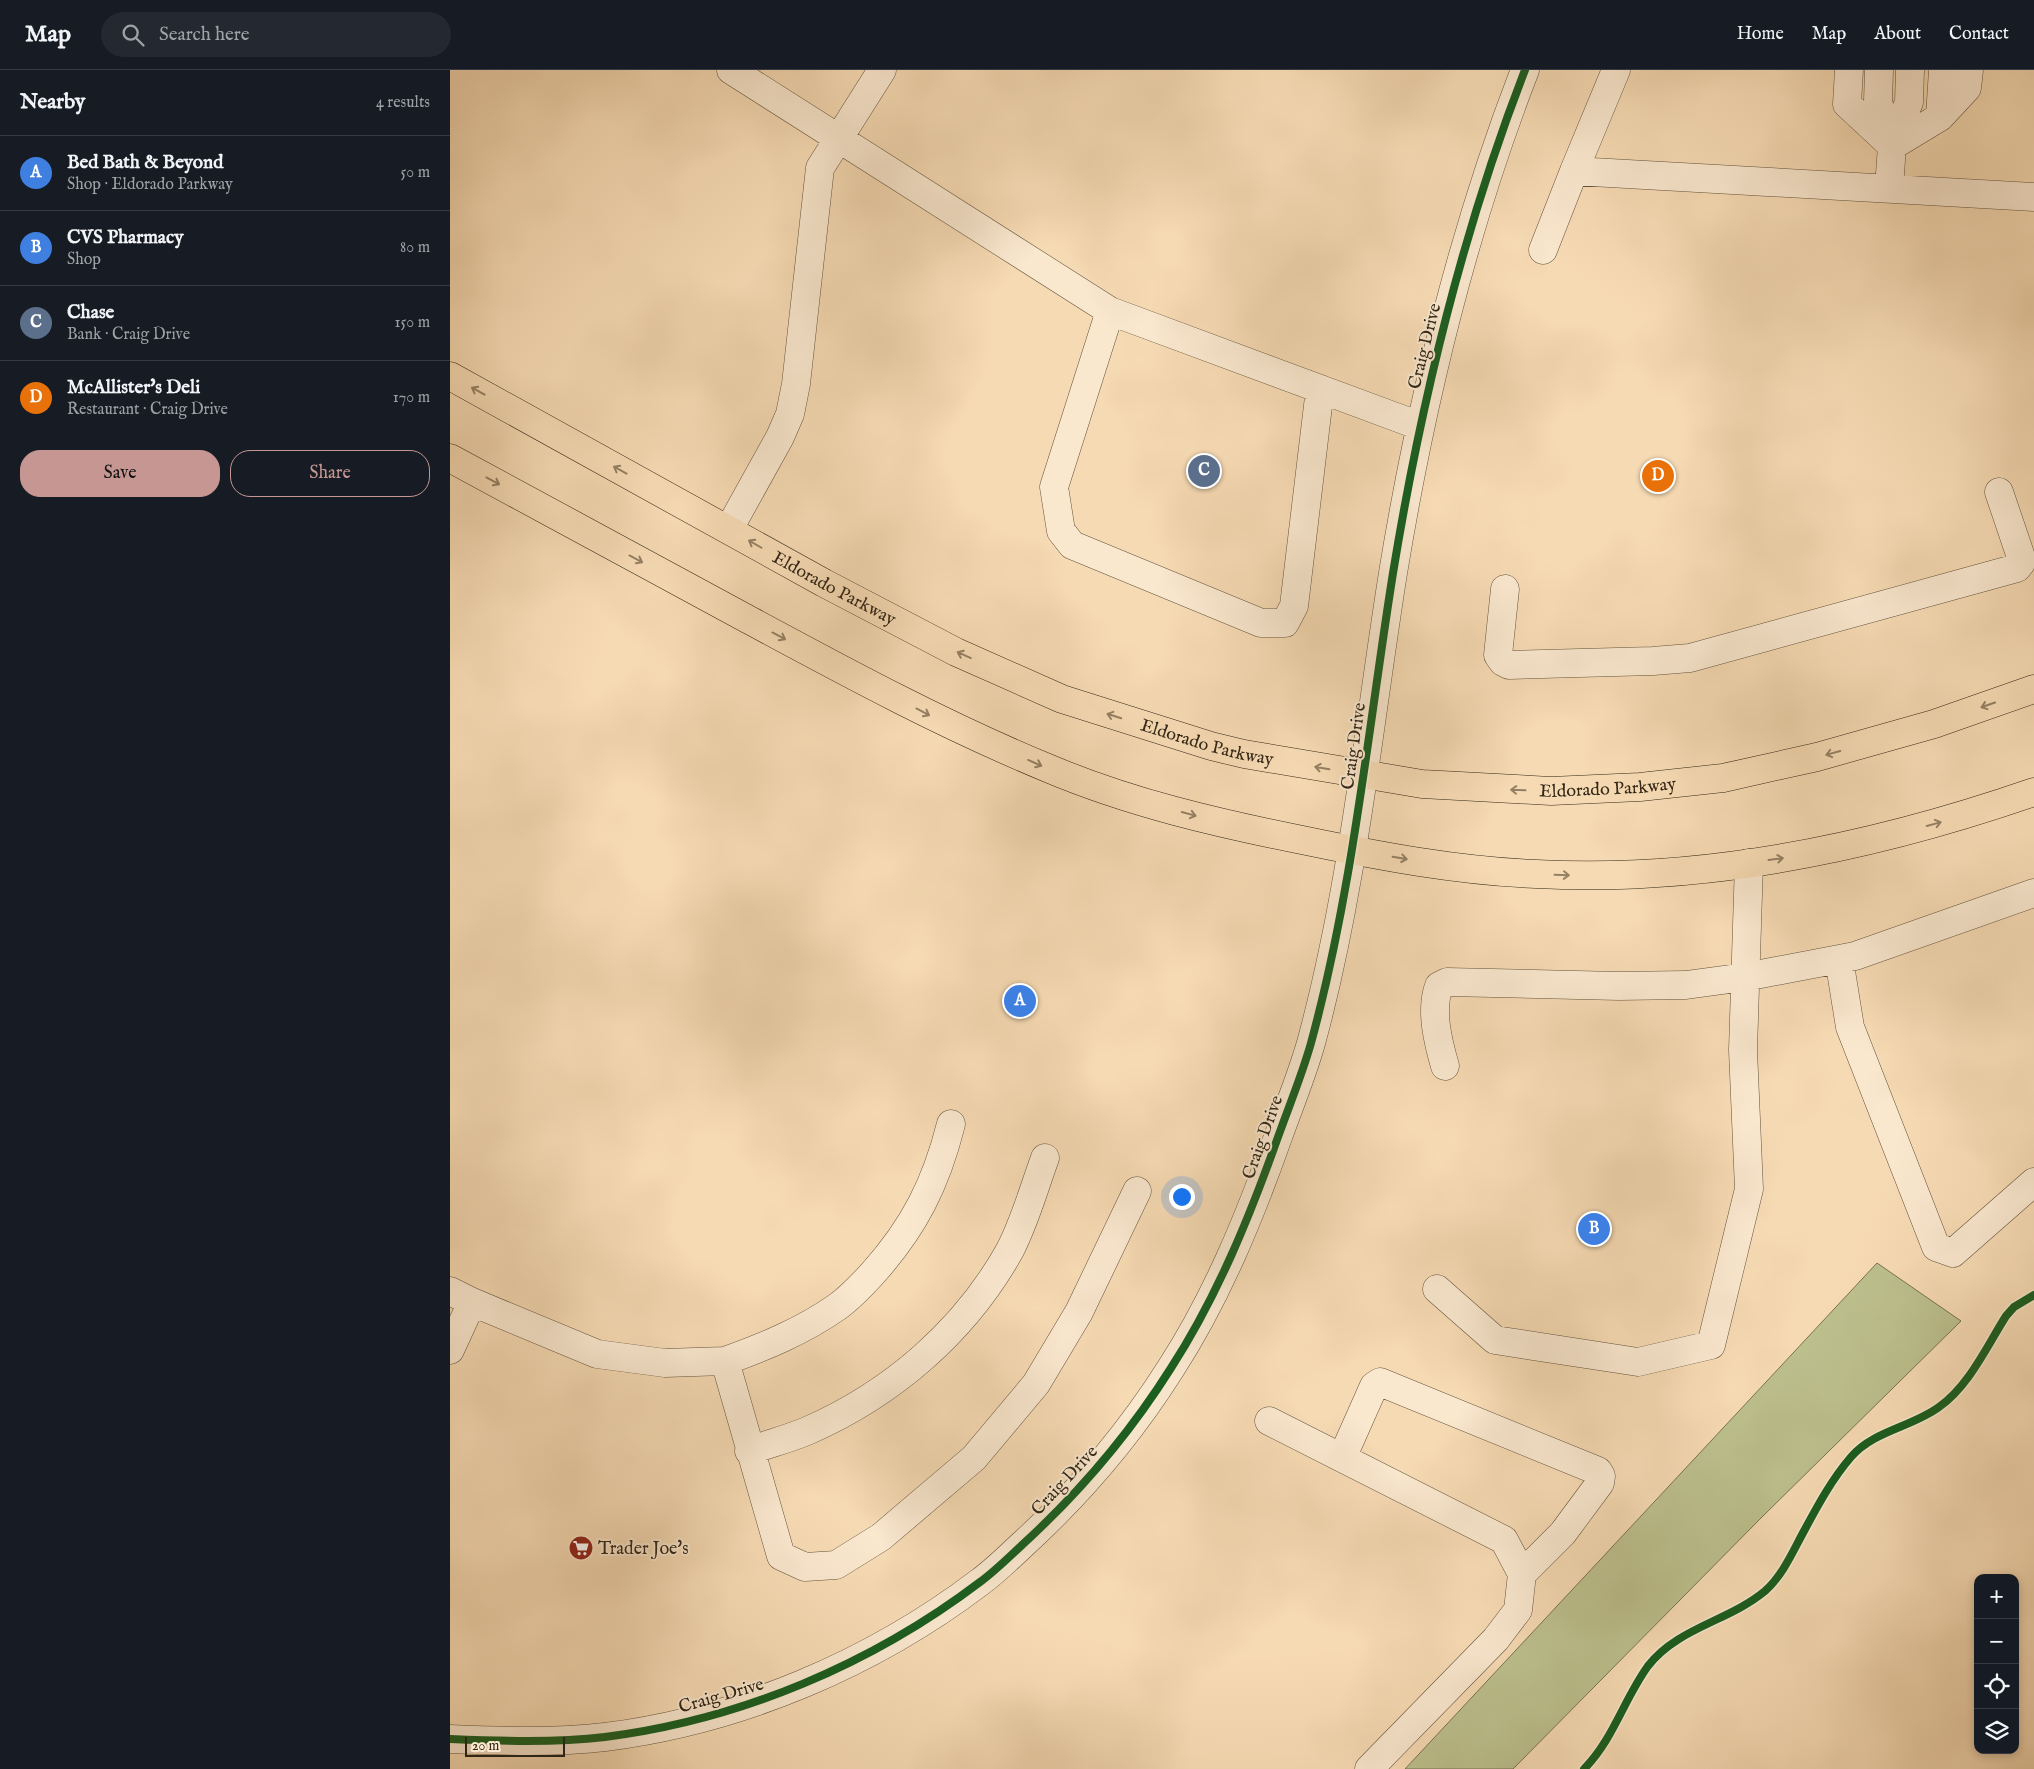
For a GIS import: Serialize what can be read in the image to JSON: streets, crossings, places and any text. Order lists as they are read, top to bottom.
{
  "streets": {
    "main road": ["Eldorado Parkway"],
    "street": ["Craig Drive"]
  },
  "crossings": [
    ["Craig Drive", "Eldorado Parkway"]
  ],
  "places": {
    "supermarket": ["Trader Joe's"]
  },
  "scale_bar": "20 m",
  "page": {
    "header": "Map",
    "search": "Search here",
    "nav": [
      "Home",
      "Map",
      "About",
      "Contact"
    ],
    "heading": ["Nearby", "4 results"],
    "list": [
      {
        "mark": "A",
        "name": "Bed Bath & Beyond",
        "note": "Shop · Eldorado Parkway",
        "value": "50 m"
      },
      {
        "mark": "B",
        "name": "CVS Pharmacy",
        "note": "Shop",
        "value": "80 m"
      },
      {
        "mark": "C",
        "name": "Chase",
        "note": "Bank · Craig Drive",
        "value": "150 m"
      },
      {
        "mark": "D",
        "name": "McAllister's Deli",
        "note": "Restaurant · Craig Drive",
        "value": "170 m"
      }
    ],
    "buttons": ["Save", "Share"],
    "pins": [
      "C",
      "D",
      "A",
      "B"
    ],
    "map_buttons": ["+", "−"],
    "scale": "20 m"
  }
}
